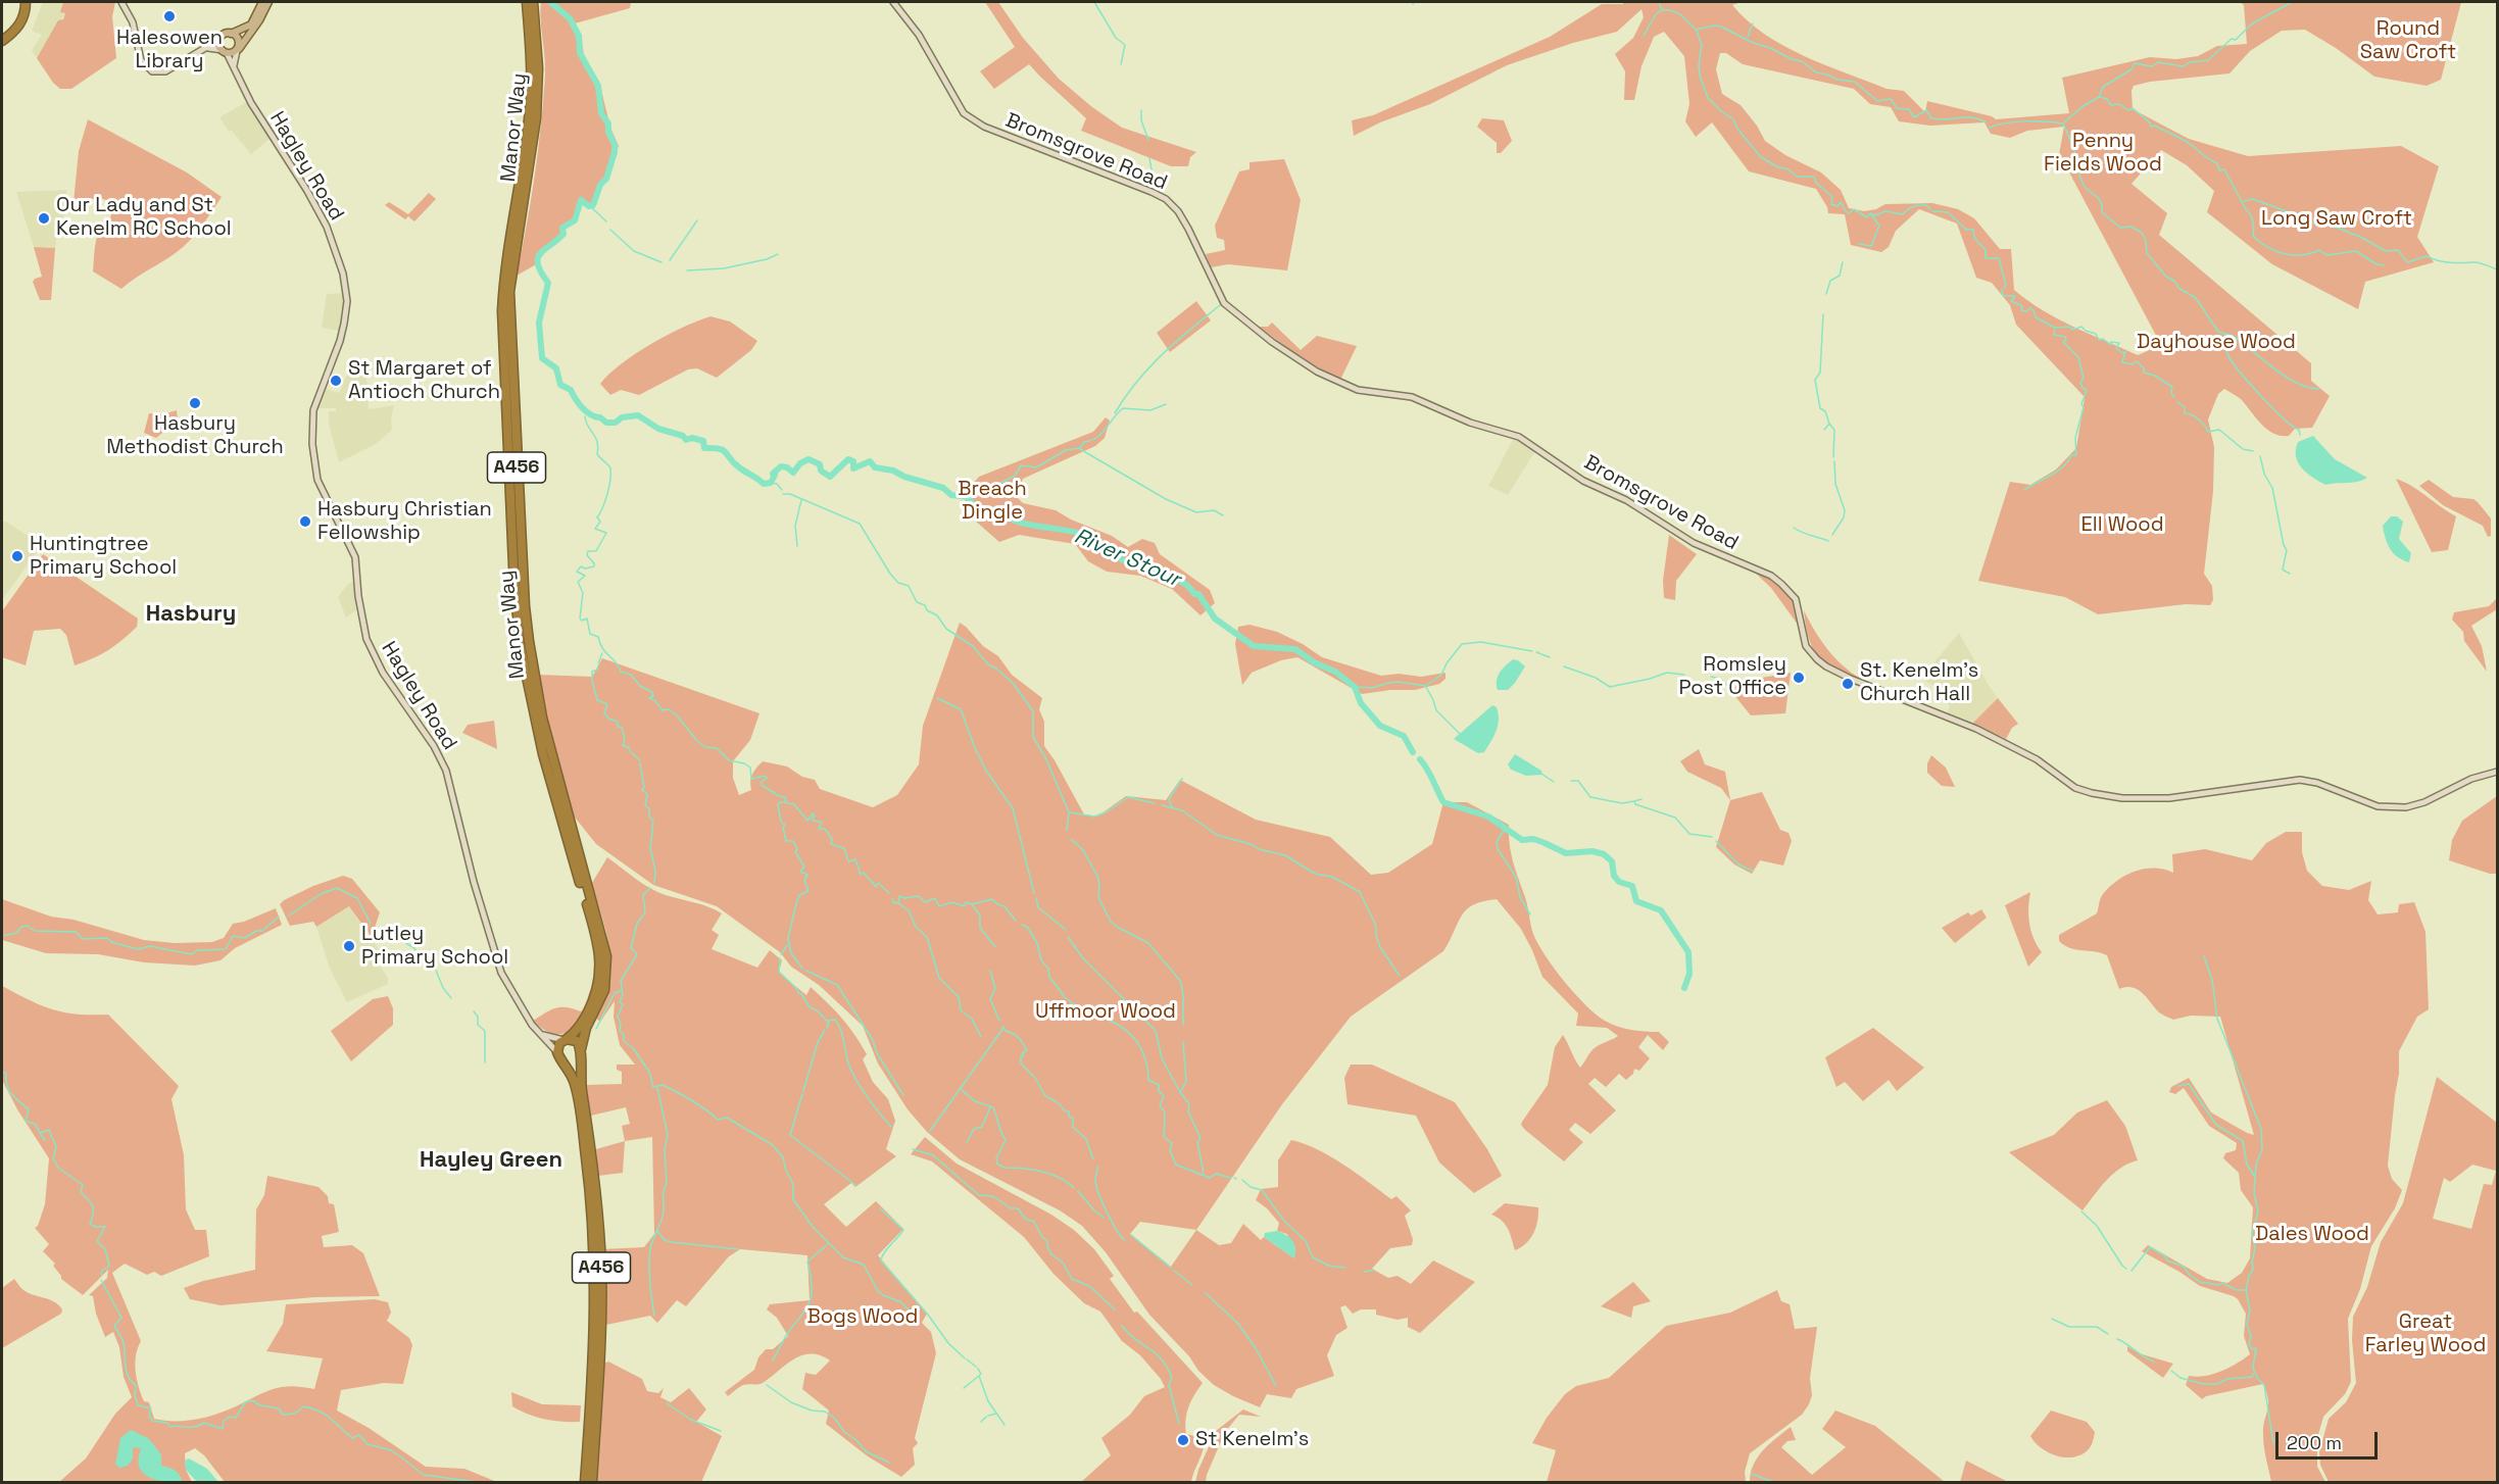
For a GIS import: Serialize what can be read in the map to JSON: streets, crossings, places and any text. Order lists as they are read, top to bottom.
{
  "streets": {
    "highway": ["Manor Way", "A456"],
    "main road": ["Bromsgrove Road", "Hagley Road"]
  },
  "crossings": [
    ["Manor Way", "Hagley Road"],
    ["Manor Way", "A456"],
    ["Hagley Road", "A456"]
  ],
  "districts": ["Hasbury", "Hayley Green"],
  "water": ["River Stour"],
  "parks": [
    "Round Saw Croft",
    "Penny Fields Wood",
    "Long Saw Croft",
    "Dayhouse Wood",
    "Breach Dingle",
    "Ell Wood",
    "Uffmoor Wood",
    "Dales Wood",
    "Bogs Wood",
    "Great Farley Wood"
  ],
  "places": [
    "Halesowen Library",
    "Our Lady and St Kenelm RC School",
    "St Margaret of Antioch Church",
    "Hasbury Methodist Church",
    "Hasbury Christian Fellowship",
    "Huntingtree Primary School",
    "Romsley Post Office",
    "St. Kenelm's Church Hall",
    "Lutley Primary School",
    "St Kenelm's"
  ],
  "scale_bar": "200 m"
}
